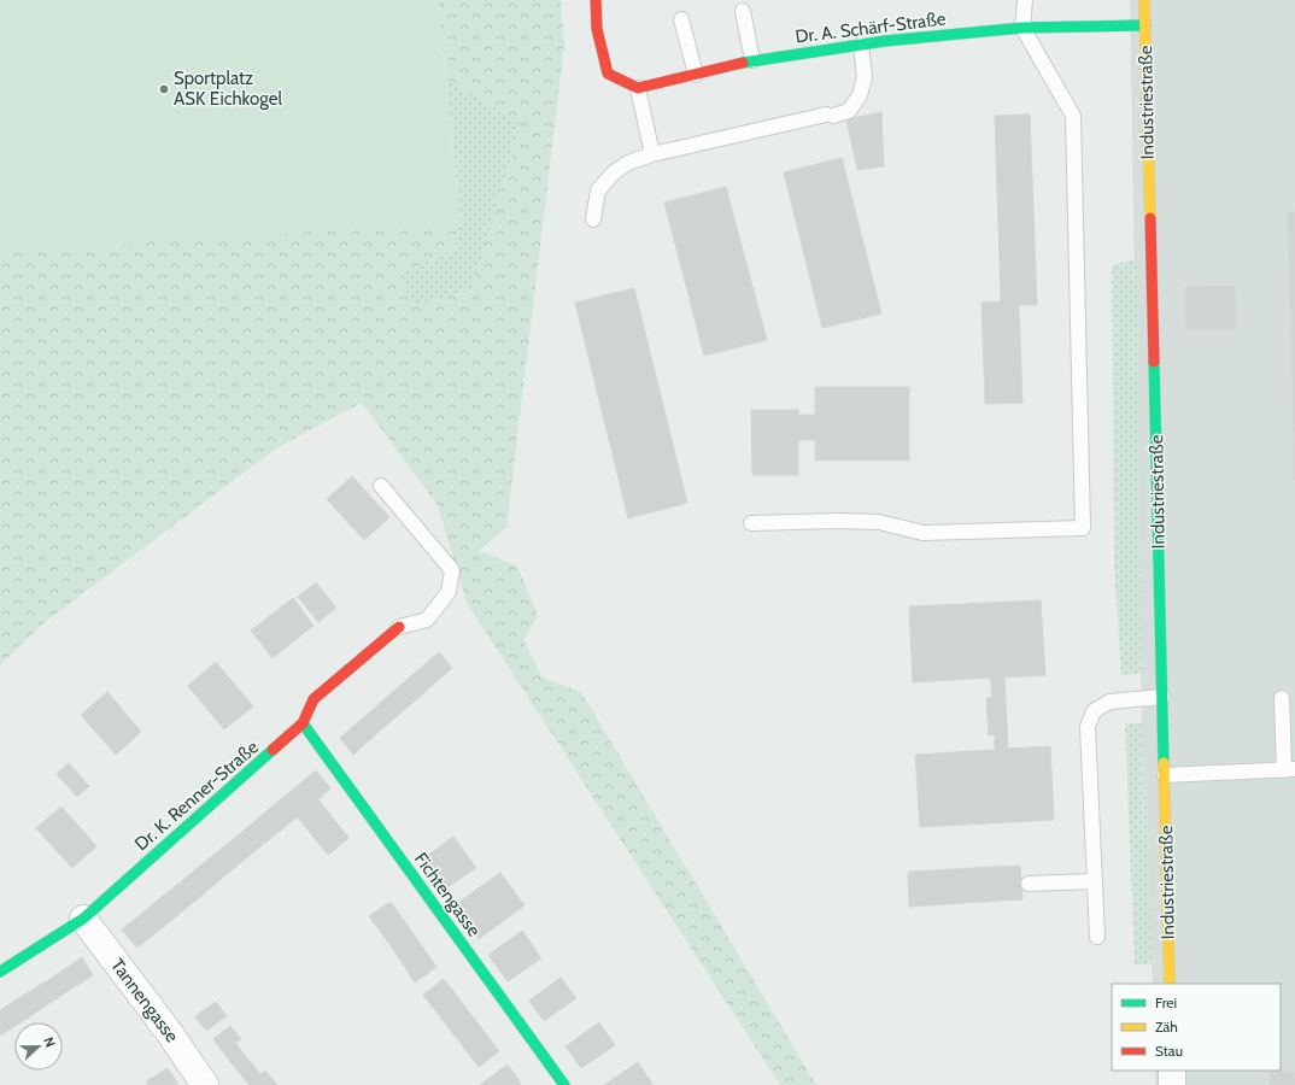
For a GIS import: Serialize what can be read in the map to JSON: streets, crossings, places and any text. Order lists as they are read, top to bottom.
{
  "streets": {
    "street": [
      "Dr. A. Schärf-Straße",
      "Industriestraße",
      "Dr. K. Renner-Straße",
      "Fichtengasse",
      "Tannengasse"
    ]
  },
  "crossings": [
    ["Dr. A. Schärf-Straße", "Industriestraße"],
    ["Dr. K. Renner-Straße", "Fichtengasse"],
    ["Dr. K. Renner-Straße", "Tannengasse"]
  ],
  "places": ["Sportplatz ASK Eichkogel"],
  "legend": ["Frei", "Zäh", "Stau"],
  "north": "right"
}
